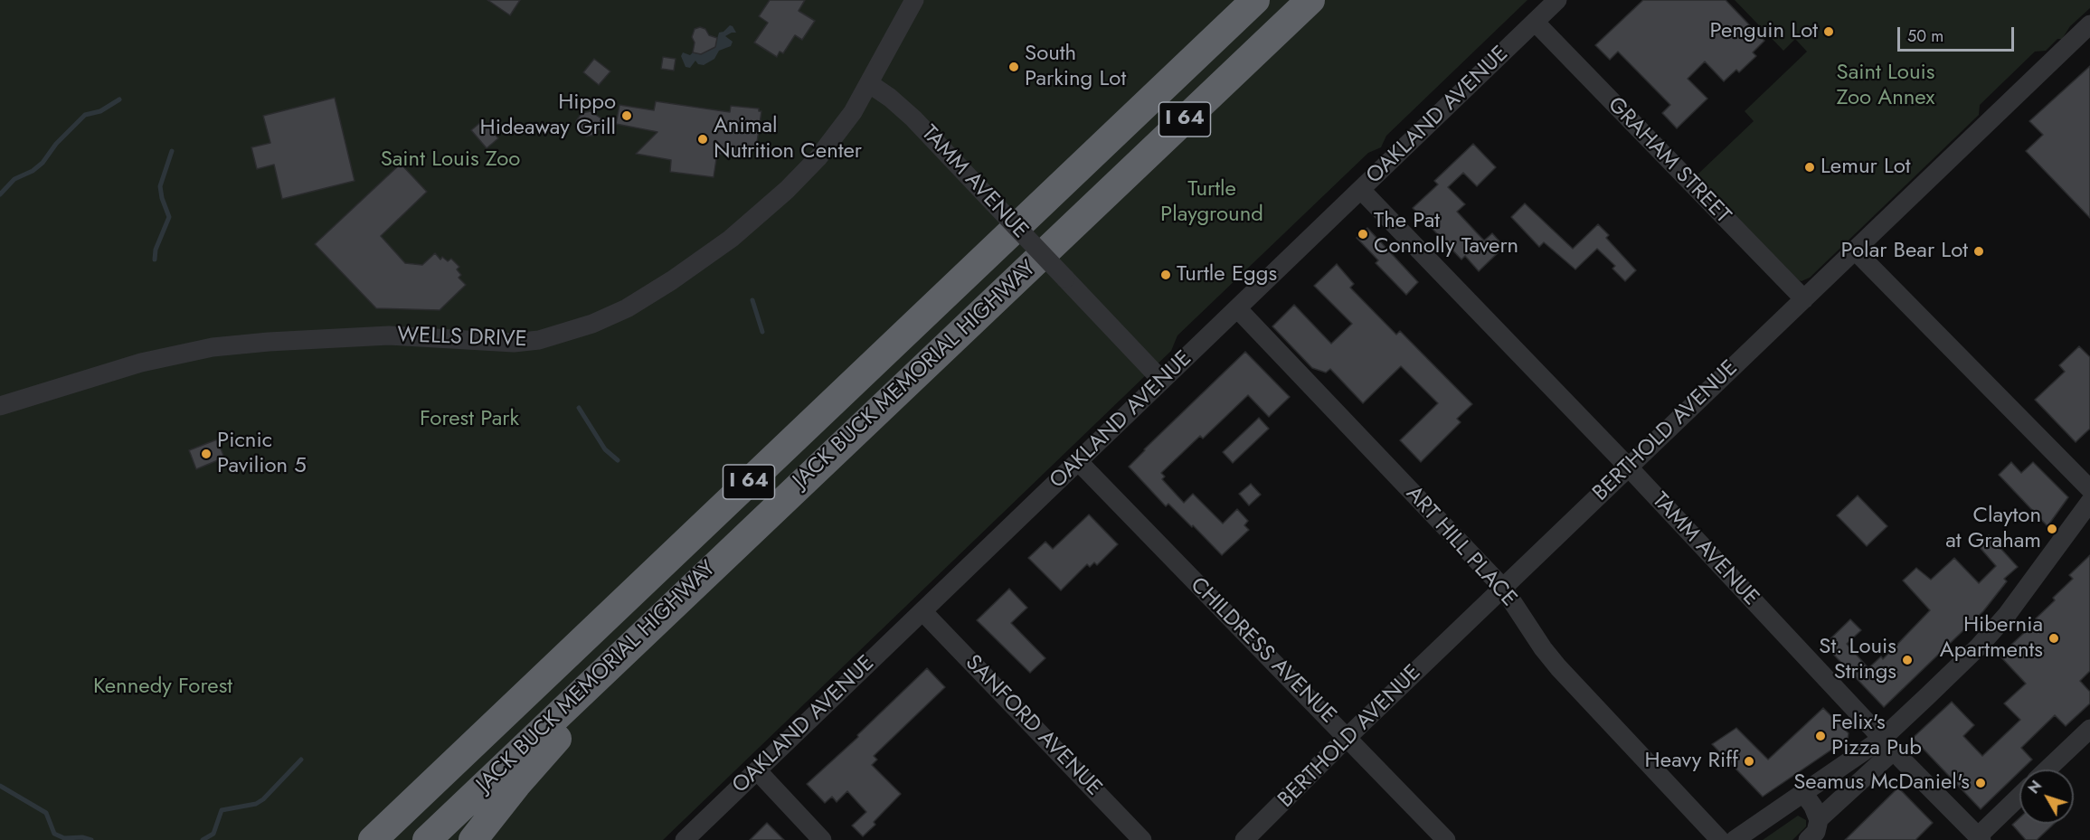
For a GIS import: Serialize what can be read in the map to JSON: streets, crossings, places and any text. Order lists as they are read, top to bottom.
{
  "streets": {
    "highway": ["I 64", "JACK BUCK MEMORIAL HIGHWAY"],
    "street": [
      "OAKLAND AVENUE",
      "GRAHAM STREET",
      "TAMM AVENUE",
      "WELLS DRIVE",
      "BERTHOLD AVENUE",
      "ART HILL PLACE",
      "CHILDRESS AVENUE",
      "SANFORD AVENUE"
    ]
  },
  "crossings": [
    ["OAKLAND AVENUE", "GRAHAM STREET"],
    ["OAKLAND AVENUE", "TAMM AVENUE"],
    ["OAKLAND AVENUE", "ART HILL PLACE"],
    ["OAKLAND AVENUE", "CHILDRESS AVENUE"],
    ["OAKLAND AVENUE", "SANFORD AVENUE"],
    ["GRAHAM STREET", "BERTHOLD AVENUE"],
    ["TAMM AVENUE", "WELLS DRIVE"],
    ["TAMM AVENUE", "BERTHOLD AVENUE"],
    ["BERTHOLD AVENUE", "ART HILL PLACE"],
    ["BERTHOLD AVENUE", "CHILDRESS AVENUE"]
  ],
  "parks": [
    "Saint Louis Zoo Annex",
    "Saint Louis Zoo",
    "Turtle Playground",
    "Forest Park",
    "Kennedy Forest"
  ],
  "places": [
    "Penguin Lot",
    "South Parking Lot",
    "Hippo Hideaway Grill",
    "Animal Nutrition Center",
    "Lemur Lot",
    "The Pat Connolly Tavern",
    "Polar Bear Lot",
    "Turtle Eggs",
    "Picnic Pavilion 5",
    "Clayton at Graham",
    "Hibernia Apartments",
    "St. Louis Strings",
    "Felix's Pizza Pub",
    "Heavy Riff",
    "Seamus McDaniel's"
  ],
  "scale_bar": "50 m",
  "north": "top left"
}
